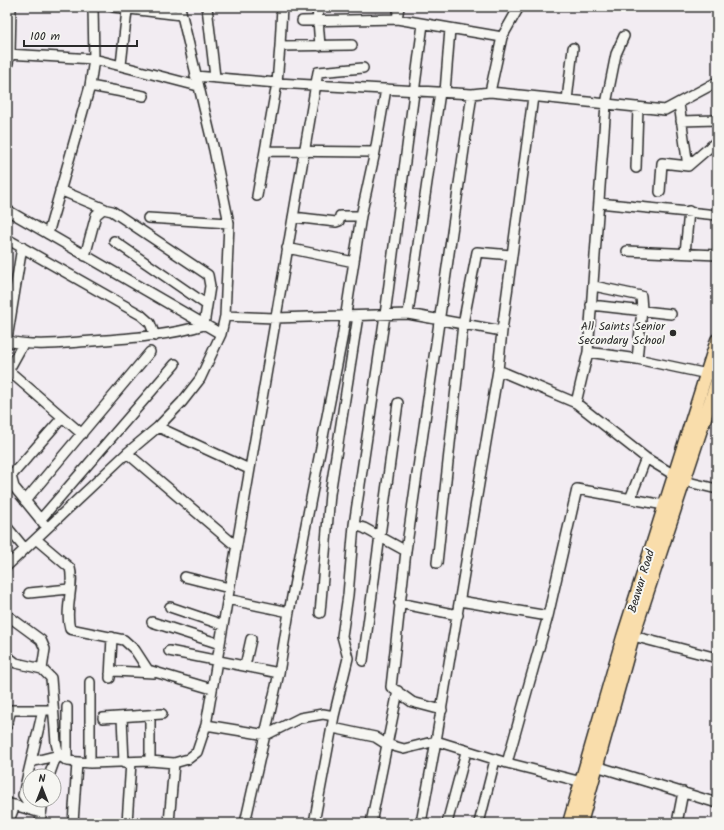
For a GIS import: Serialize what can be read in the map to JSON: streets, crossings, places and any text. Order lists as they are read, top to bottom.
{
  "streets": {
    "main road": ["Beawar Road"]
  },
  "places": ["All Saints Senior Secondary School"],
  "scale_bar": "100 m",
  "north": "top"
}
